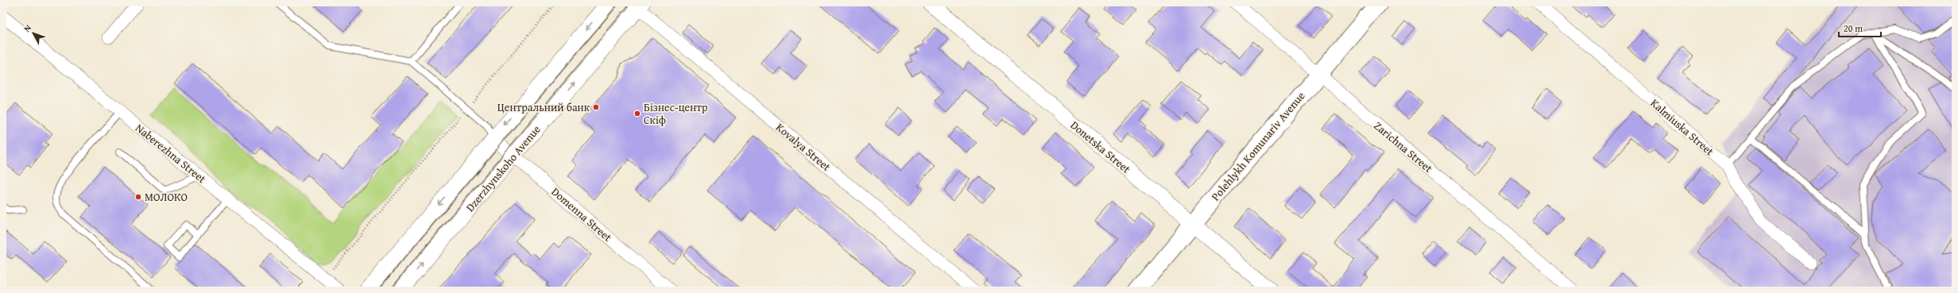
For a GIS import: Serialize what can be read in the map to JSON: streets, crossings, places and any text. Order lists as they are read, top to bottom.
{
  "streets": {
    "main road": ["Polehlykh Komunariv Avenue"],
    "street": [
      "Kalmiuska Street",
      "Kovalya Street",
      "Donetska Street",
      "Zarichna Street",
      "Naberezhna Street",
      "Dzerzhynskoho Avenue",
      "Domenna Street"
    ]
  },
  "crossings": [
    ["Polehlykh Komunariv Avenue", "Donetska Street"],
    ["Polehlykh Komunariv Avenue", "Zarichna Street"],
    ["Kovalya Street", "Dzerzhynskoho Avenue"],
    ["Dzerzhynskoho Avenue", "Domenna Street"]
  ],
  "places": ["Центральний банк", "Бізнес-центр Скіф", "МОЛОКО"],
  "scale_bar": "20 m",
  "north": "top left"
}
